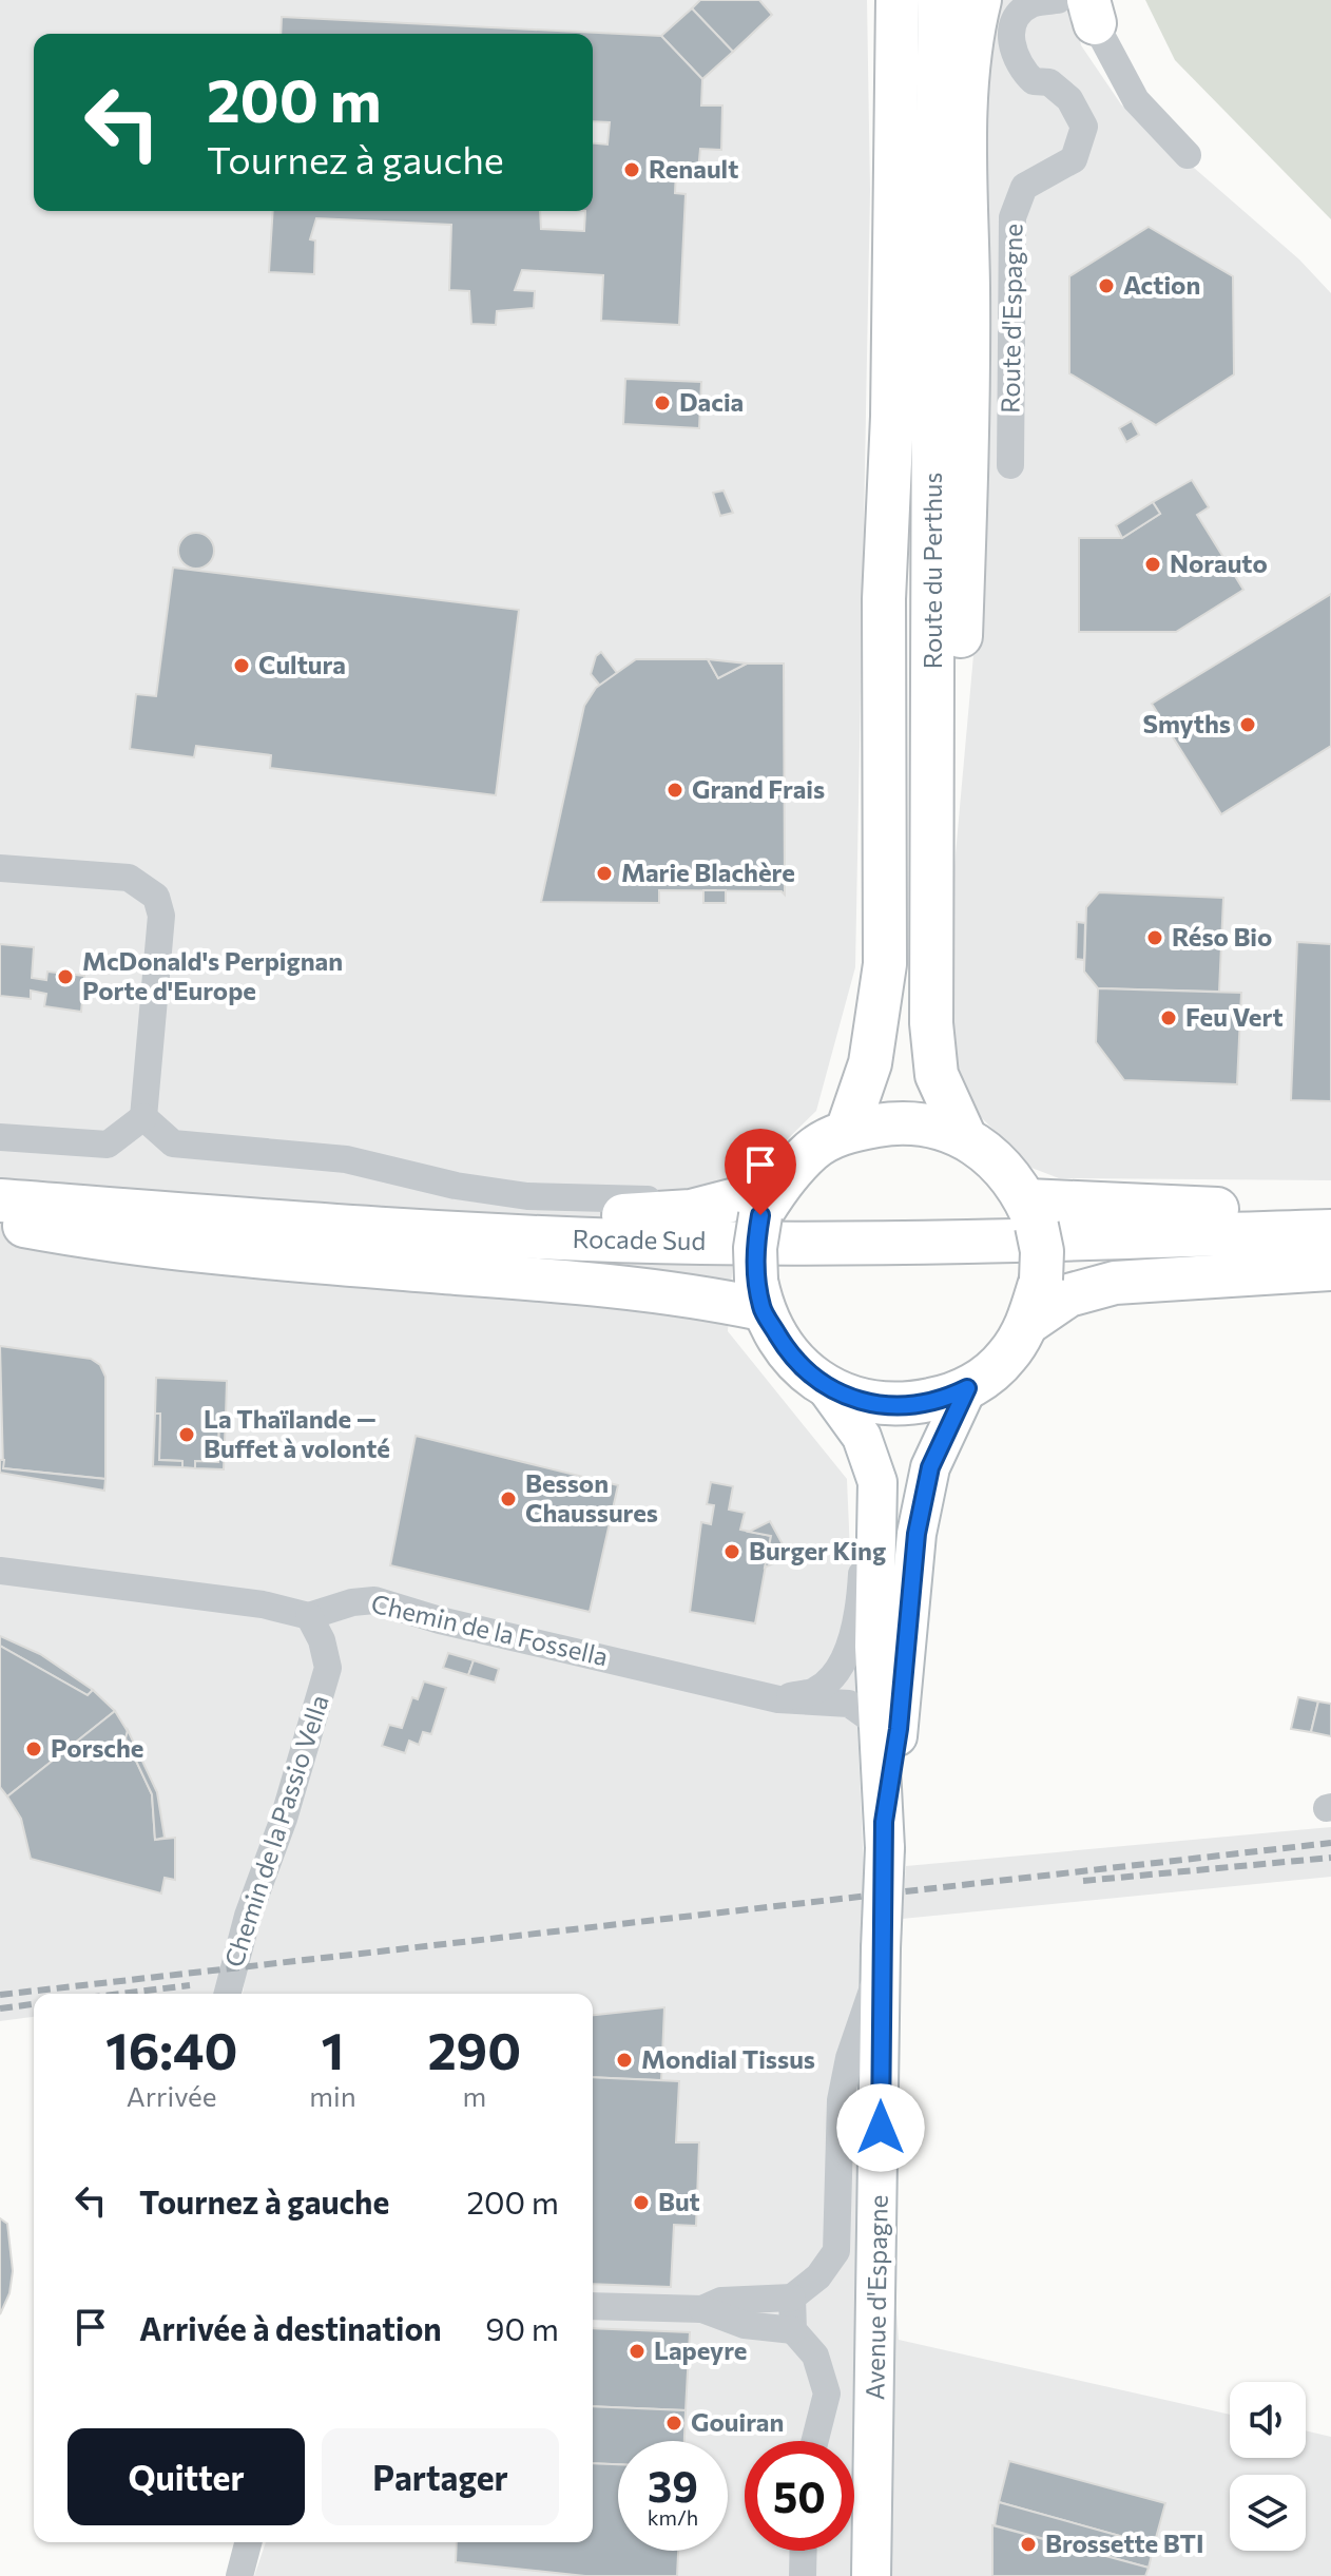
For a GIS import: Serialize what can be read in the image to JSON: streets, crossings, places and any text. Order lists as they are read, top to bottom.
{
  "streets": {
    "main road": ["Route du Perthus", "Rocade Sud", "Avenue d'Espagne"],
    "street": ["Route d'Espagne", "Chemin de la Fossella", "Chemin de la Passio Vella"]
  },
  "crossings": [
    ["Route du Perthus", "Avenue d'Espagne"],
    ["Chemin de la Fossella", "Chemin de la Passio Vella"],
    ["Chemin de la Fossella", "Avenue d'Espagne"]
  ],
  "places": [
    "Renault",
    "Action",
    "Dacia",
    "Norauto",
    "Cultura",
    "Smyths",
    "Grand Frais",
    "Marie Blachère",
    "Réso Bio",
    "McDonald's Perpignan Porte d'Europe",
    "Feu Vert",
    "La Thaïlande — Buffet à volonté",
    "Besson Chaussures",
    "Burger King",
    "Porsche",
    "Mondial Tissus",
    "But",
    "Lapeyre",
    "Gouiran",
    "Brossette BTI"
  ],
  "page": {
    "turn": ["200 m", "Tournez à gauche"],
    "eta": [
      "16:40",
      "Arrivée",
      "1",
      "min",
      "290",
      "m"
    ],
    "list": [
      {
        "name": "Tournez à gauche",
        "value": "200 m"
      },
      {
        "name": "Arrivée à destination",
        "value": "90 m"
      }
    ],
    "buttons": ["Quitter", "Partager"],
    "speed": "39 km/h",
    "limit": "50"
  }
}
